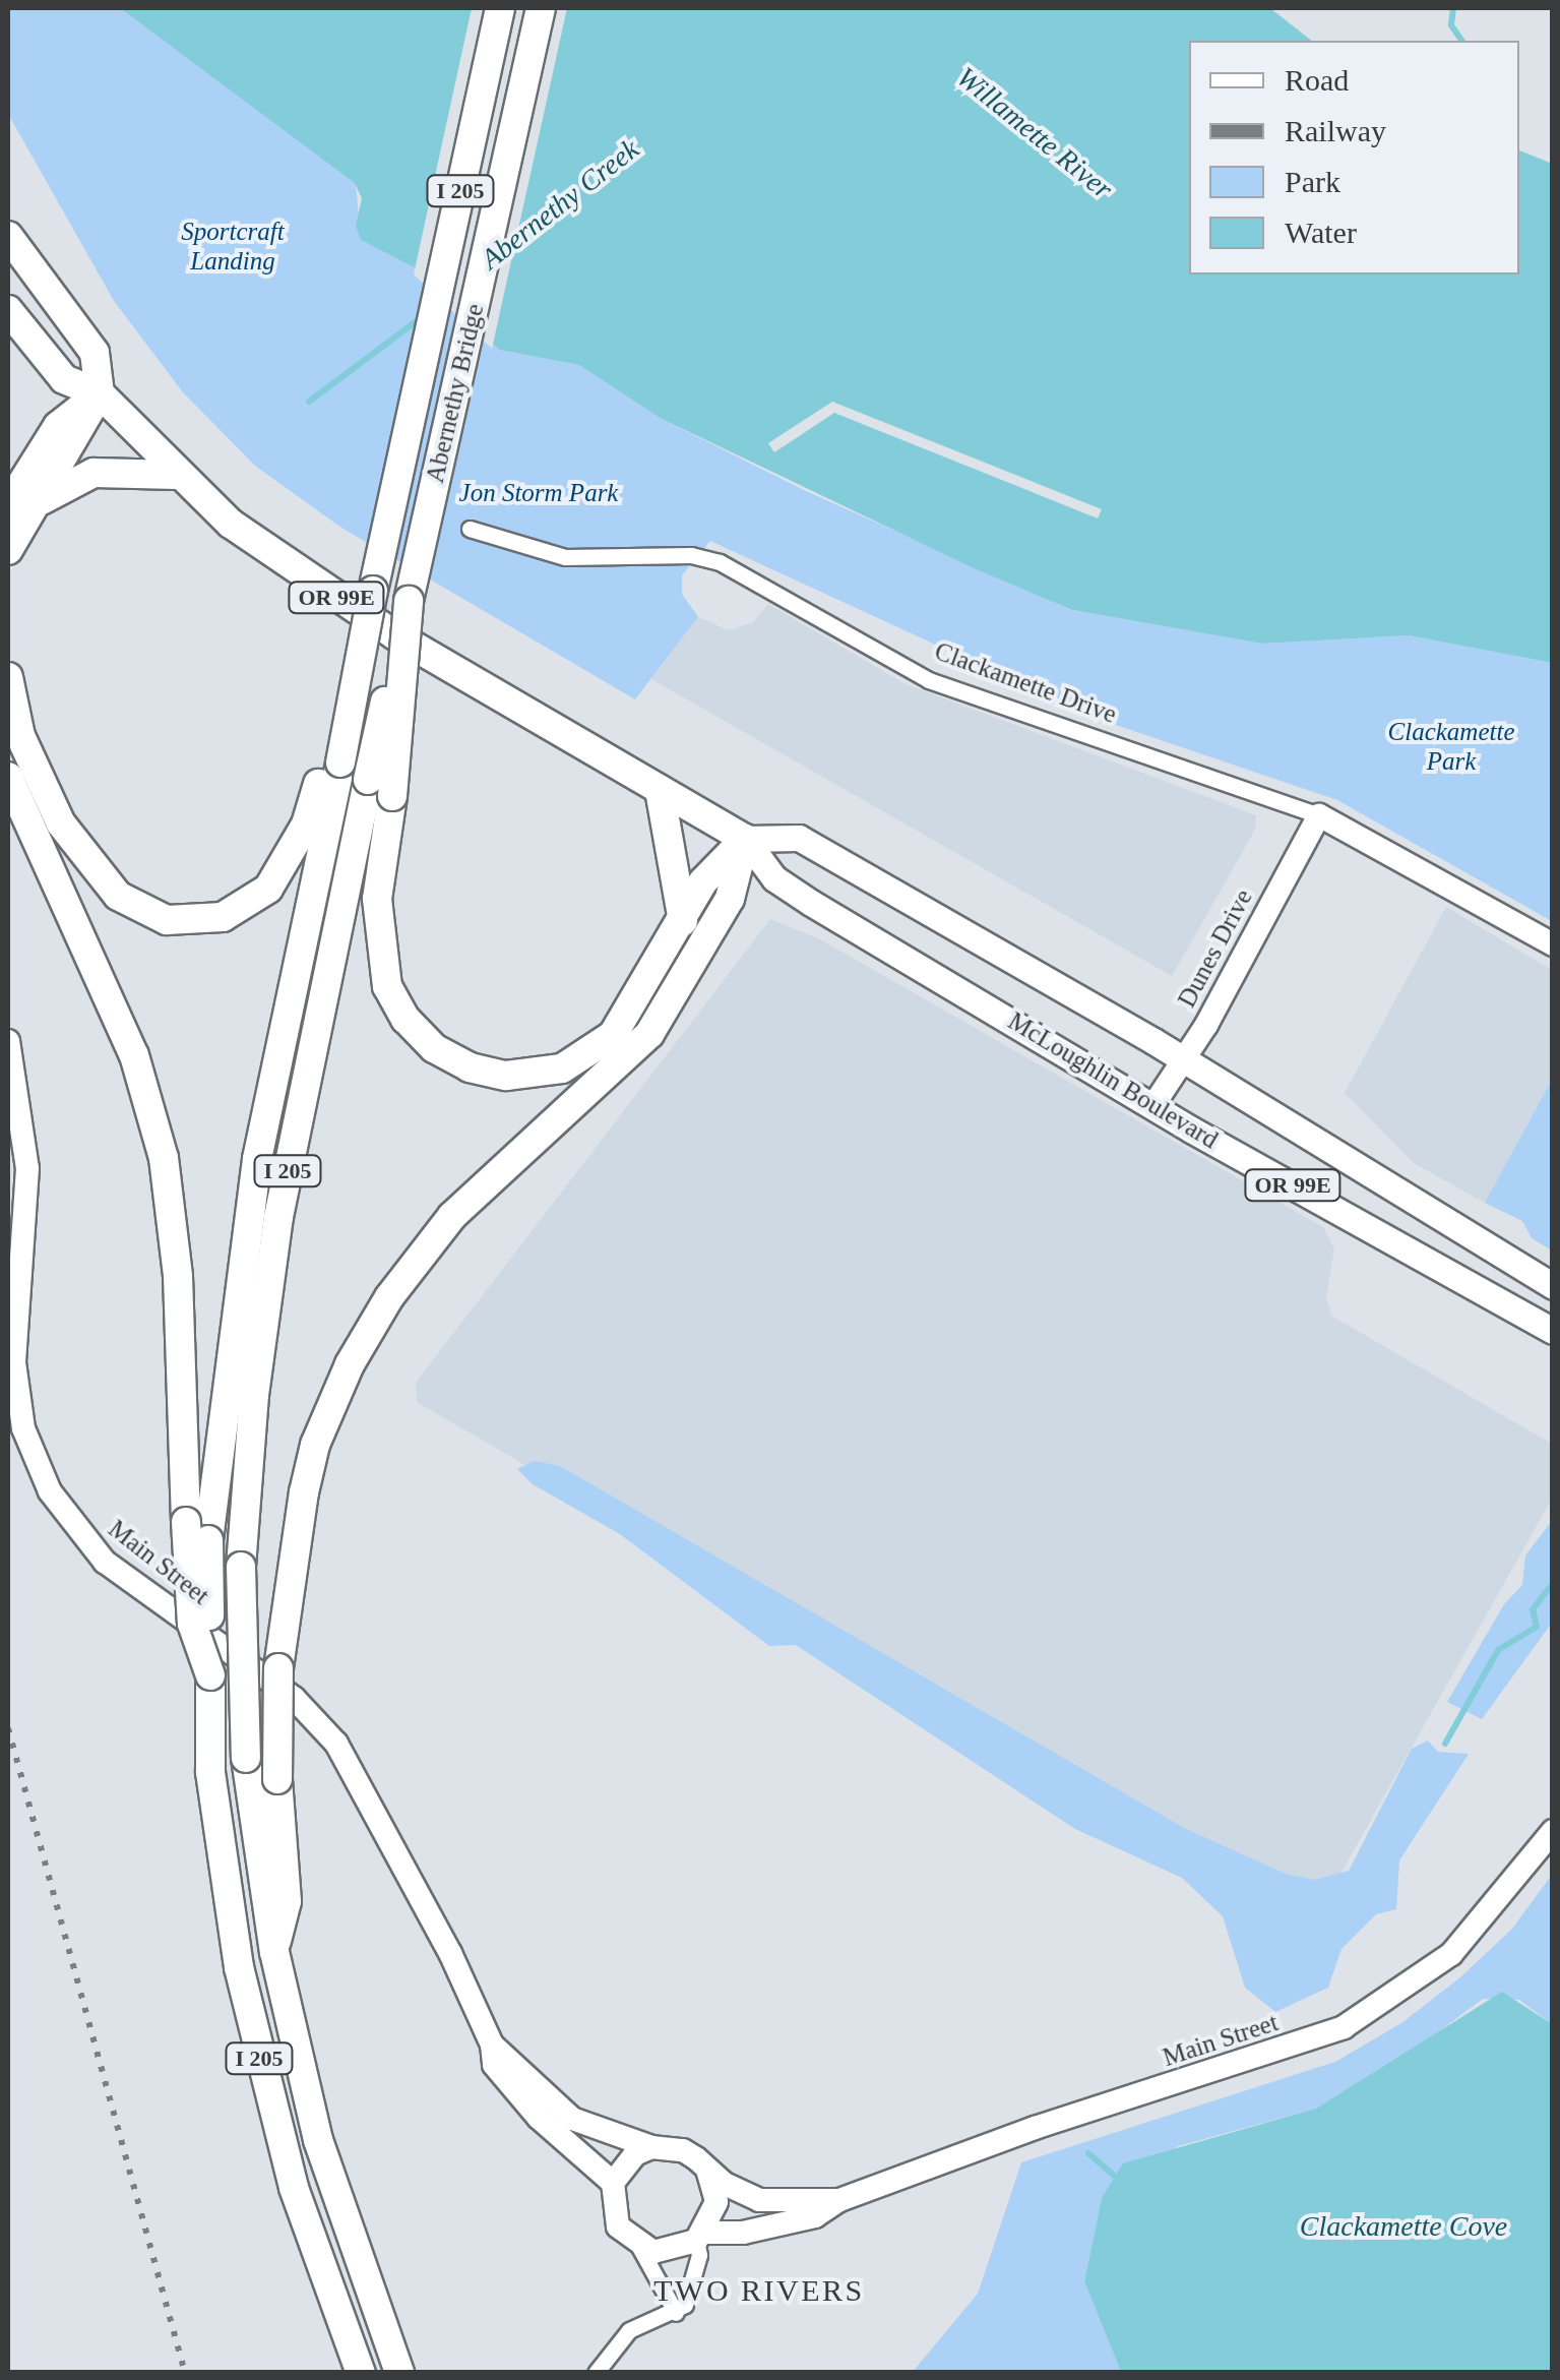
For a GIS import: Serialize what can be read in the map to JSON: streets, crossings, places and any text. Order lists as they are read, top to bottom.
{
  "streets": {
    "highway": [
      "I 205",
      "Abernethy Bridge",
      "OR 99E",
      "McLoughlin Boulevard"
    ],
    "street": ["Clackamette Drive", "Dunes Drive", "Main Street"]
  },
  "crossings": [
    ["I 205", "Abernethy Bridge"],
    ["Clackamette Drive", "Dunes Drive"],
    ["Dunes Drive", "McLoughlin Boulevard"]
  ],
  "districts": ["TWO RIVERS"],
  "water": ["Willamette River", "Abernethy Creek", "Clackamette Cove"],
  "parks": ["Sportcraft Landing", "Jon Storm Park", "Clackamette Park"],
  "legend": [
    "Road",
    "Railway",
    "Park",
    "Water"
  ]
}
